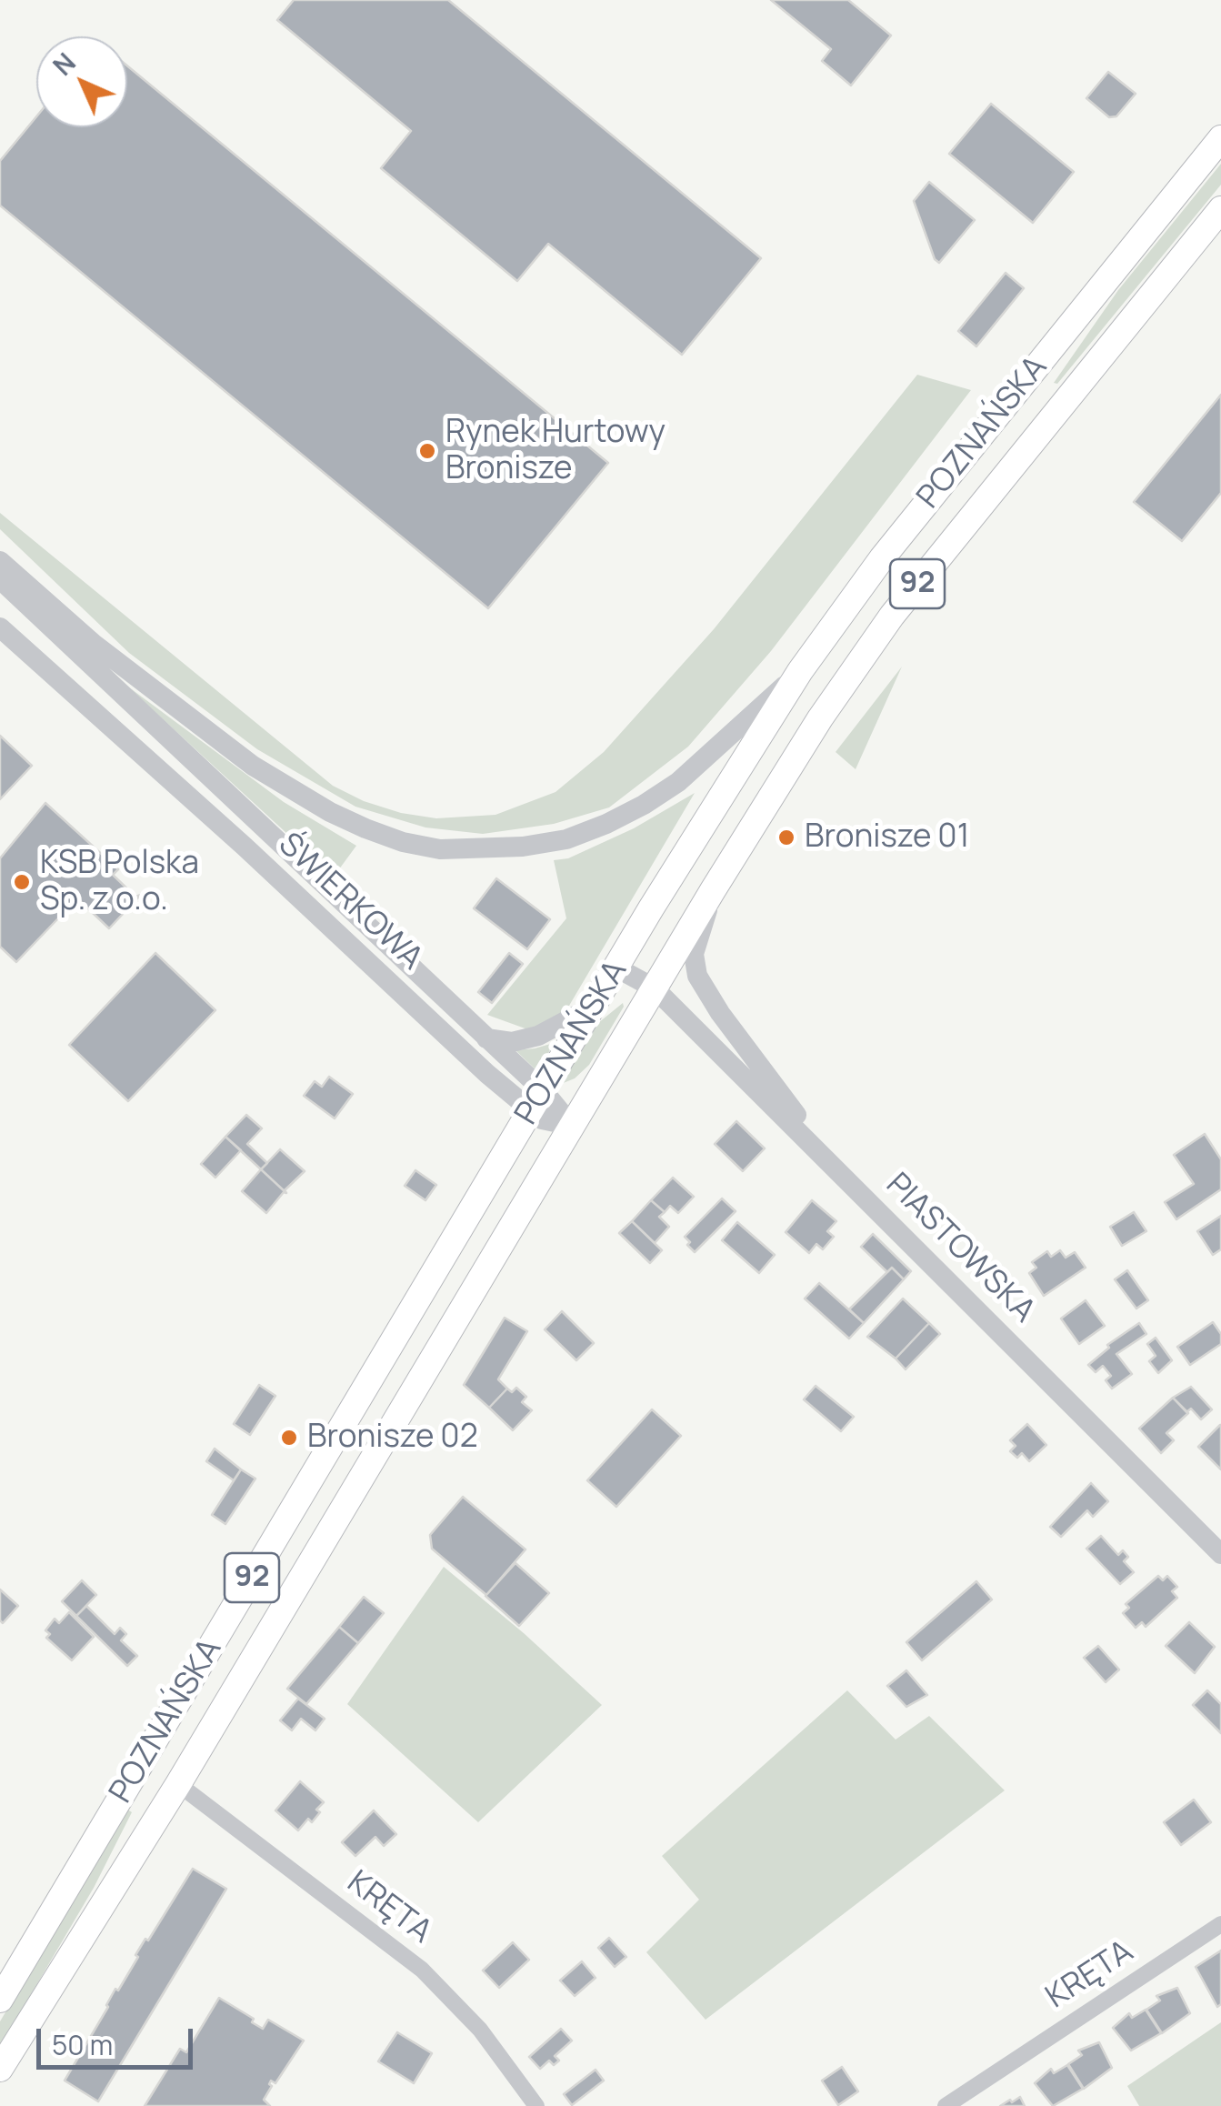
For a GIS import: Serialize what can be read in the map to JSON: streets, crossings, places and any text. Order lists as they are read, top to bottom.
{
  "streets": {
    "main road": ["POZNAŃSKA", "92"],
    "street": ["ŚWIERKOWA", "PIASTOWSKA", "KRĘTA"]
  },
  "crossings": [
    ["POZNAŃSKA", "ŚWIERKOWA"],
    ["POZNAŃSKA", "PIASTOWSKA"],
    ["POZNAŃSKA", "KRĘTA"]
  ],
  "places": [
    "Rynek Hurtowy Bronisze",
    "Bronisze 01",
    "KSB Polska Sp. z o.o.",
    "Bronisze 02"
  ],
  "scale_bar": "50 m",
  "north": "top left"
}
